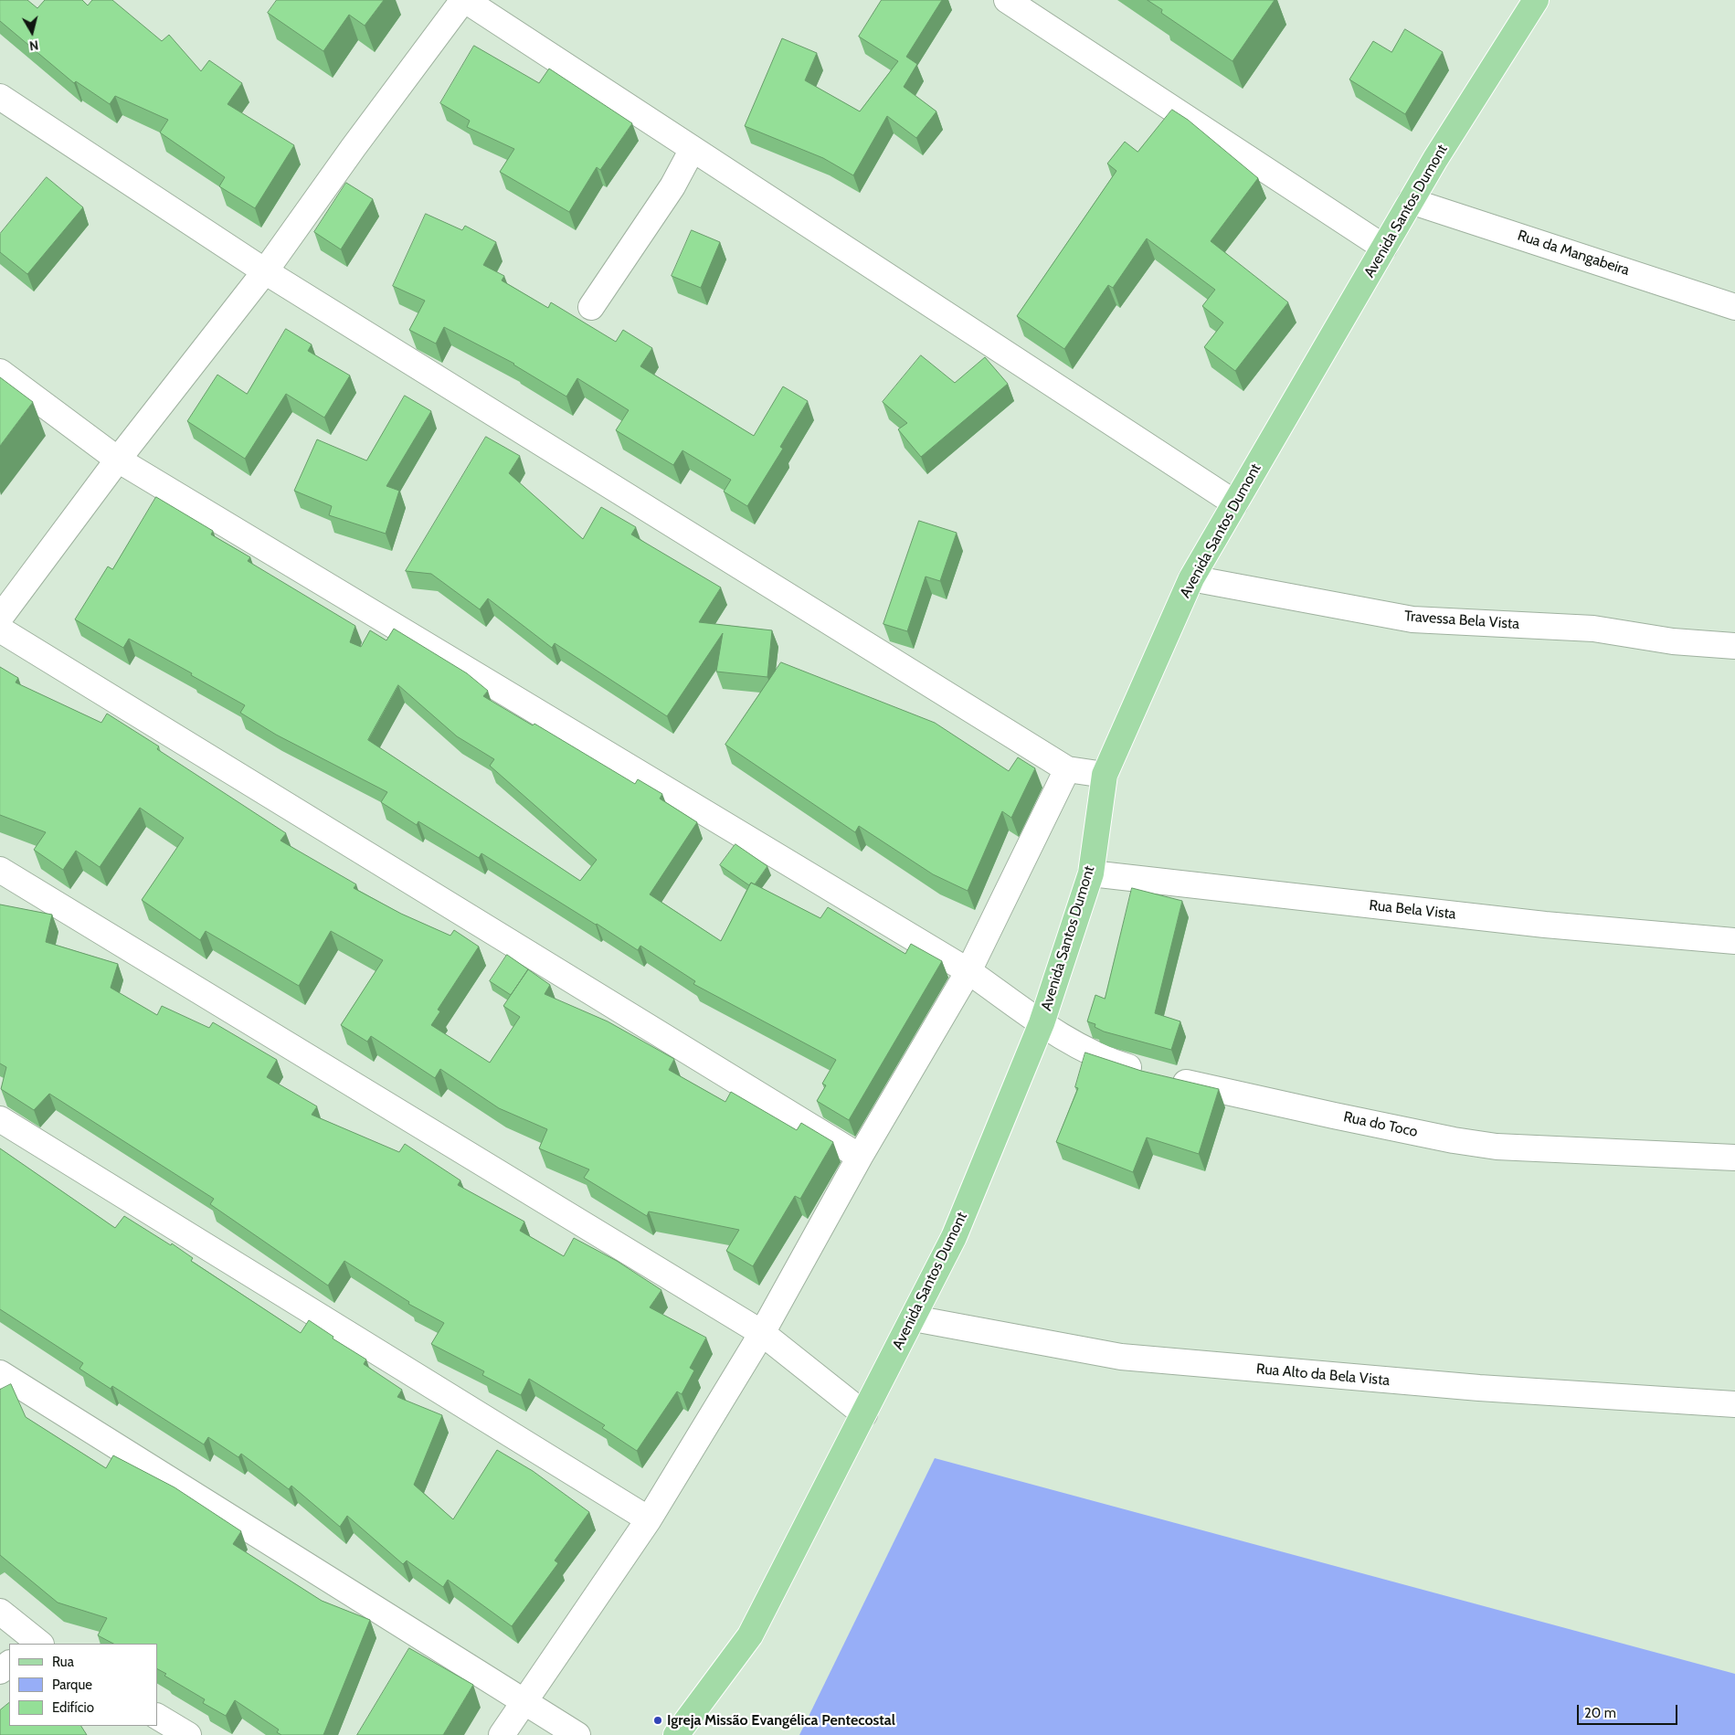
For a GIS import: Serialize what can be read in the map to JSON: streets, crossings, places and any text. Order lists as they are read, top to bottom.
{
  "streets": {
    "main road": ["Avenida Santos Dumont"],
    "street": [
      "Rua da Mangabeira",
      "Travessa Bela Vista",
      "Rua Bela Vista",
      "Rua do Toco",
      "Rua Alto da Bela Vista"
    ]
  },
  "crossings": [
    ["Avenida Santos Dumont", "Rua da Mangabeira"],
    ["Avenida Santos Dumont", "Travessa Bela Vista"],
    ["Avenida Santos Dumont", "Rua Bela Vista"],
    ["Avenida Santos Dumont", "Rua do Toco"],
    ["Avenida Santos Dumont", "Rua Alto da Bela Vista"]
  ],
  "places": ["Igreja Missão Evangélica Pentecostal"],
  "legend": ["Rua", "Parque", "Edifício"],
  "scale_bar": "20 m",
  "north": "bottom"
}
